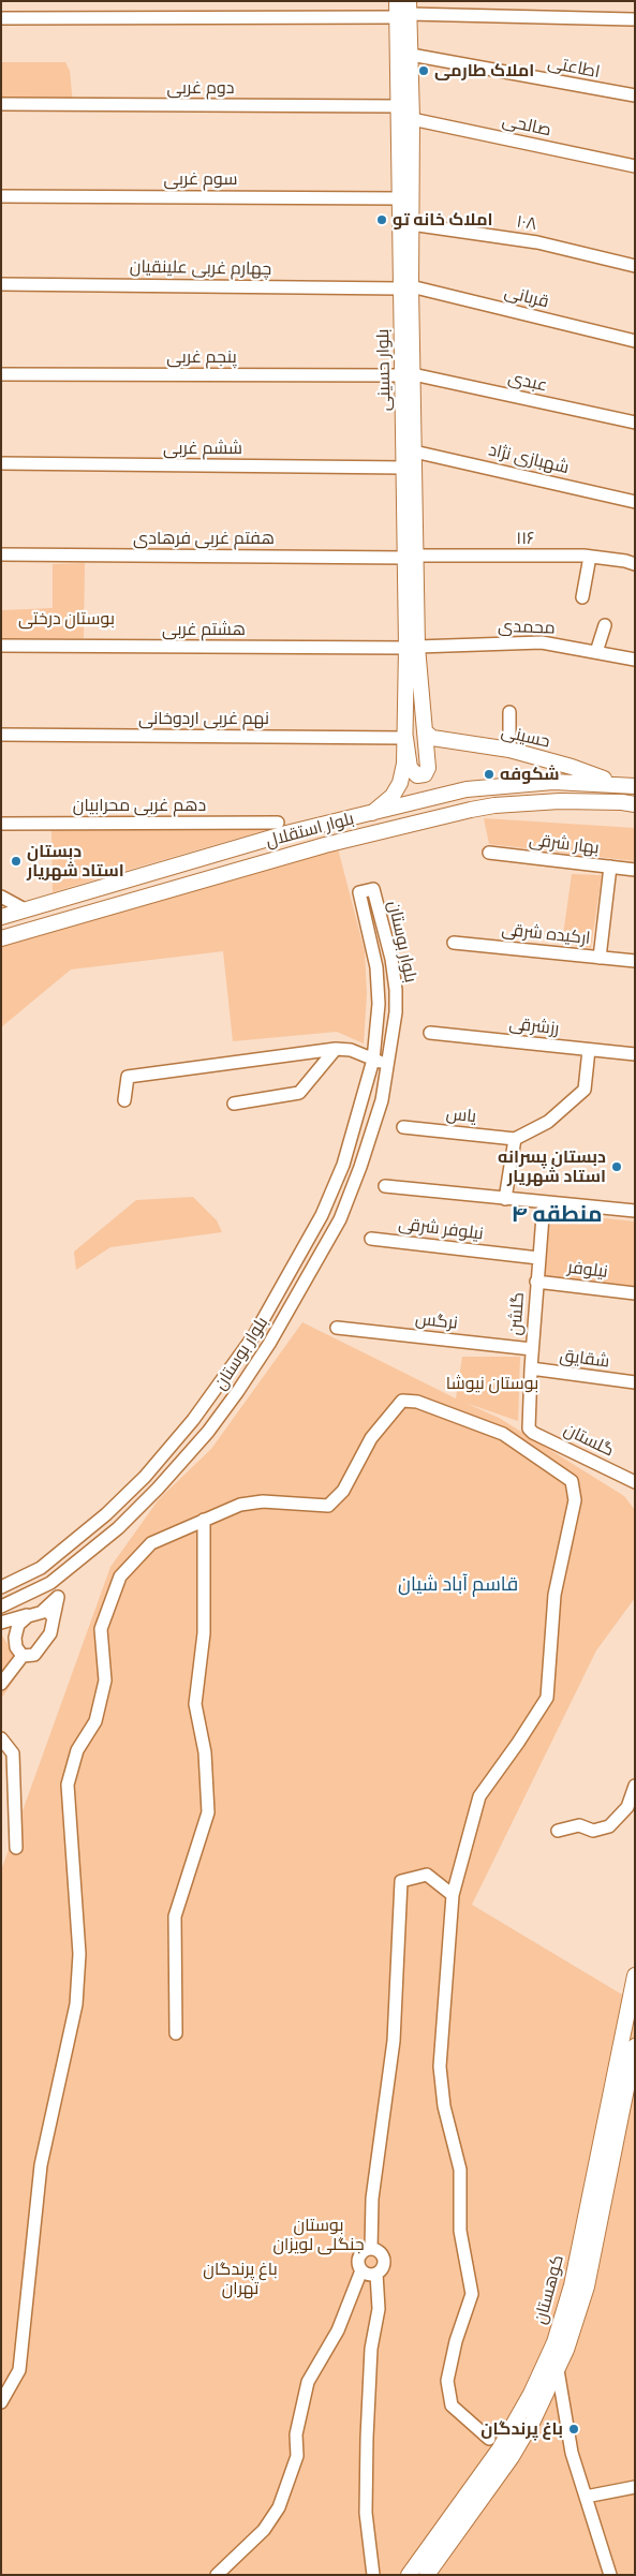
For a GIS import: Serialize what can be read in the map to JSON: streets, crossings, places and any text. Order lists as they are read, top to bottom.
{
  "streets": {
    "main road": [
      "بلوار حسینی",
      "حسینی",
      "بلوار استقلال",
      "کوهستان"
    ],
    "street": [
      "اطاعتی",
      "دوم غربی",
      "صالحی",
      "سوم غربی",
      "۱۰۸",
      "چهارم غربی علینقیان",
      "قربانی",
      "پنجم غربی",
      "عبدی",
      "ششم غربی",
      "شهبازی نژاد",
      "هفتم غربی فرهادی",
      "۱۱۶",
      "محمدی",
      "هشتم غربی",
      "نهم غربی اردوخانی",
      "دهم غربی محرابیان",
      "بهار شرقی",
      "ارکیده شرقی",
      "بلوار بوستان",
      "رزشرقی",
      "یاس",
      "نیلوفر شرقی",
      "نیلوفر",
      "گلشن",
      "نرگس",
      "شقایق",
      "گلستان"
    ]
  },
  "crossings": [
    ["اطاعتی", "بلوار حسینی"],
    ["دوم غربی", "بلوار حسینی"],
    ["صالحی", "بلوار حسینی"],
    ["سوم غربی", "بلوار حسینی"],
    ["۱۰۸", "بلوار حسینی"],
    ["چهارم غربی علینقیان", "قربانی"],
    ["چهارم غربی علینقیان", "بلوار حسینی"],
    ["قربانی", "بلوار حسینی"],
    ["پنجم غربی", "بلوار حسینی"],
    ["پنجم غربی", "عبدی"],
    ["بلوار حسینی", "عبدی"],
    ["بلوار حسینی", "ششم غربی"],
    ["بلوار حسینی", "شهبازی نژاد"],
    ["بلوار حسینی", "هفتم غربی فرهادی"],
    ["بلوار حسینی", "۱۱۶"],
    ["بلوار حسینی", "محمدی"],
    ["بلوار حسینی", "هشتم غربی"],
    ["بلوار حسینی", "نهم غربی اردوخانی"],
    ["بلوار حسینی", "حسینی"],
    ["هفتم غربی فرهادی", "۱۱۶"],
    ["محمدی", "هشتم غربی"],
    ["حسینی", "بلوار استقلال"],
    ["نیلوفر شرقی", "گلشن"],
    ["نیلوفر", "گلشن"],
    ["گلشن", "نرگس"],
    ["گلشن", "شقایق"],
    ["گلشن", "گلستان"]
  ],
  "districts": ["منطقه ۴", "قاسم آباد شیان"],
  "parks": [
    "بوستان درختی",
    "بوستان نیوشا",
    "بوستان جنگلی لویزان",
    "باغ پرندگان تهران"
  ],
  "places": [
    "املاک طارمی",
    "املاک خانه تو",
    "شکوفه",
    "دبستان استاد شهریار",
    "دبستان پسرانه استاد شهريار",
    "باغ پرندگان"
  ]
}
